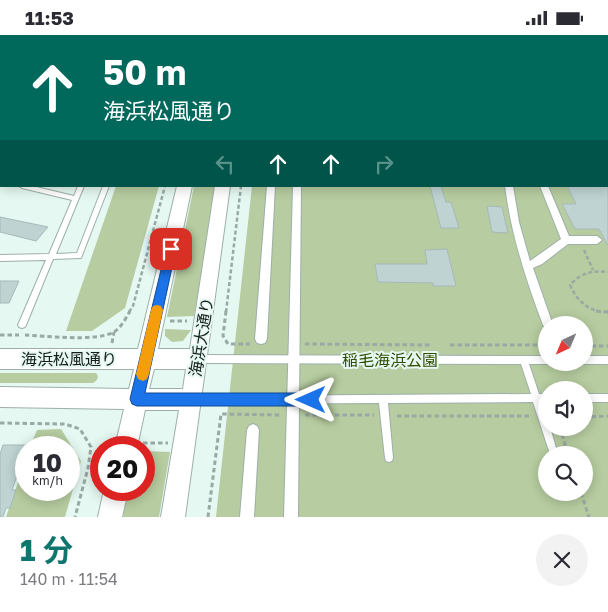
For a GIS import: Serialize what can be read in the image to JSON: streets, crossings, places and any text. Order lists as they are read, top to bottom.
{
  "streets": {
    "street": ["海浜大通り", "海浜松風通り"]
  },
  "crossings": [
    ["海浜大通り", "海浜松風通り"]
  ],
  "parks": ["稲毛海浜公園"],
  "north": "bottom left",
  "page": {
    "status": "11:53",
    "turn": ["50 m", "海浜松風通り"],
    "speed": "10 km/h",
    "limit": "20",
    "heading": ["1 分", "140 m · 11:54"]
  }
}
